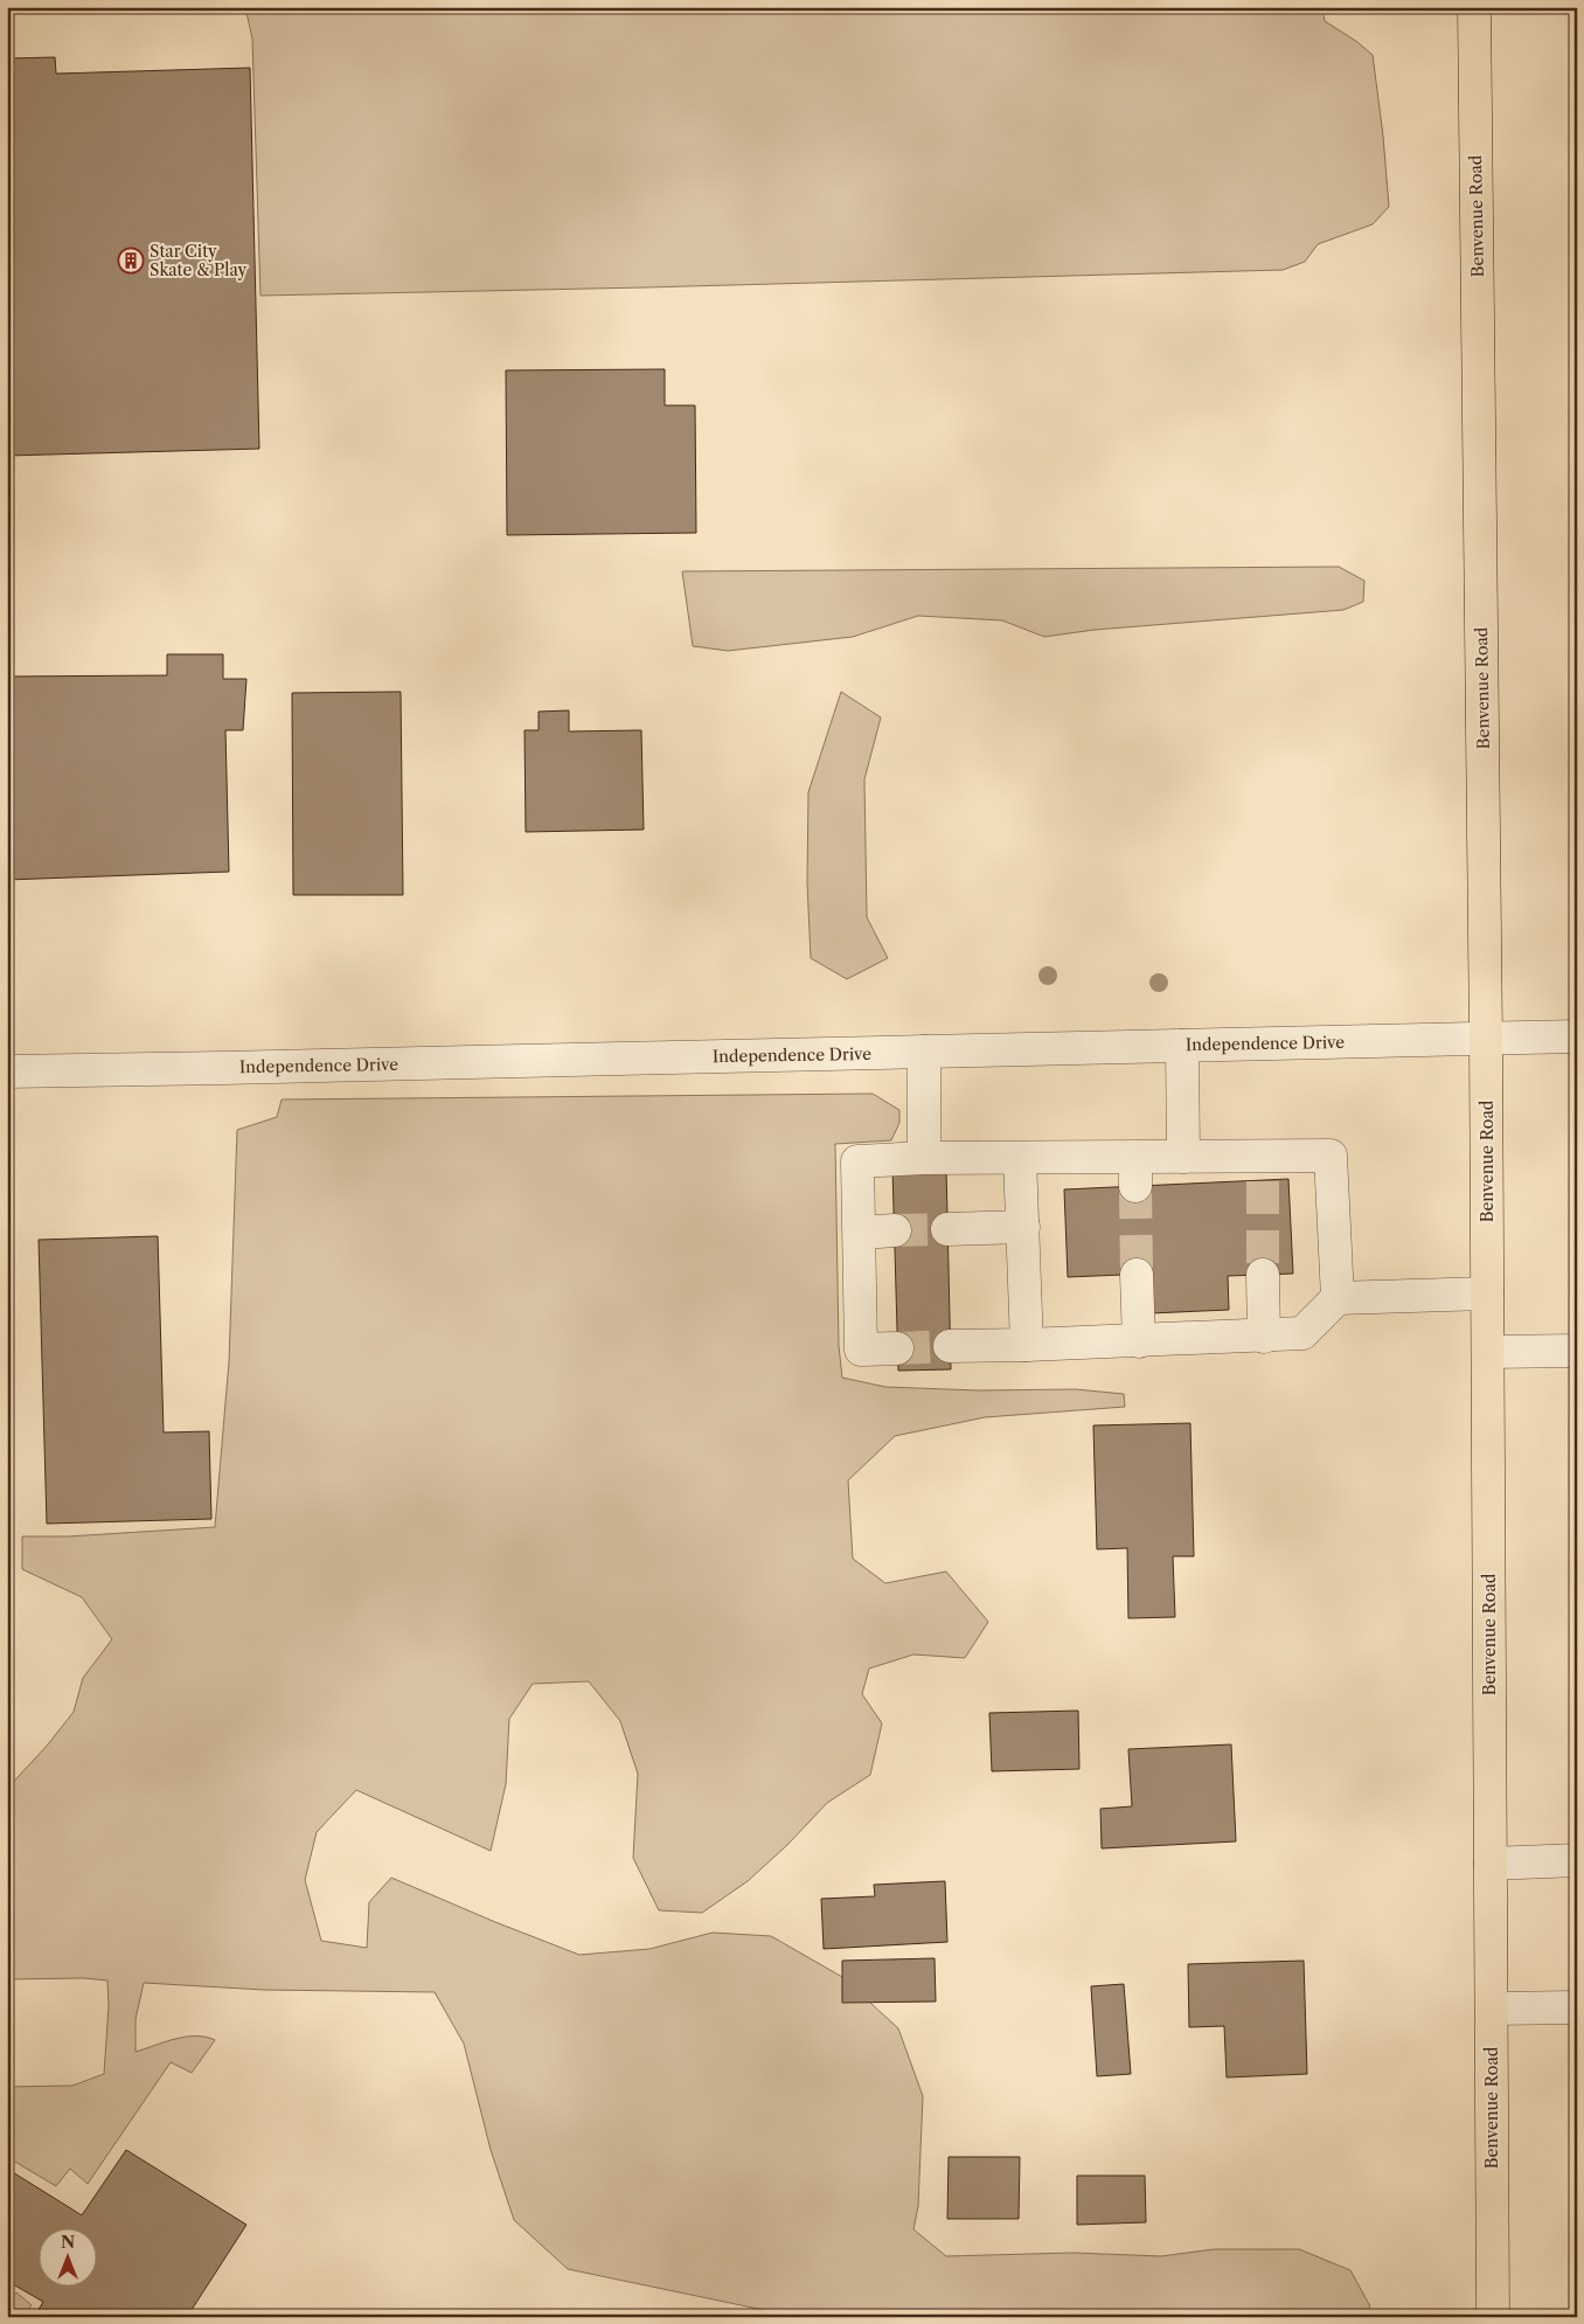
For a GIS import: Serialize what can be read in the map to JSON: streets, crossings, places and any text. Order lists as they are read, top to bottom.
{
  "streets": {
    "main road": ["Benvenue Road"],
    "street": ["Independence Drive"]
  },
  "crossings": [
    ["Benvenue Road", "Independence Drive"]
  ],
  "places": {
    "building": ["Star City Skate & Play"]
  },
  "north": "top"
}
